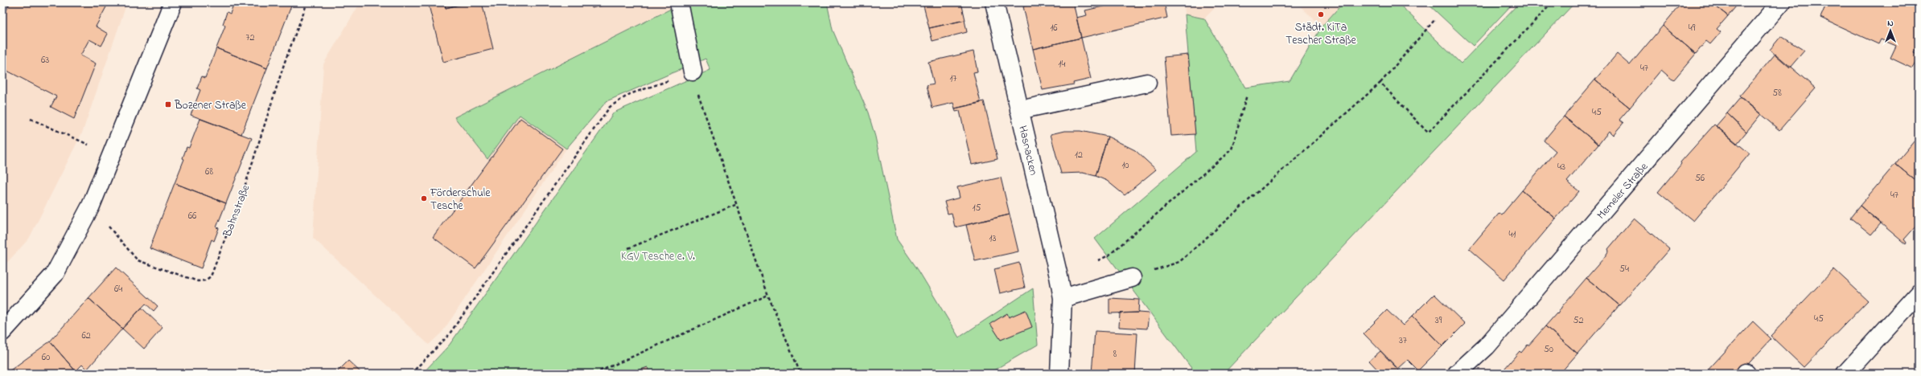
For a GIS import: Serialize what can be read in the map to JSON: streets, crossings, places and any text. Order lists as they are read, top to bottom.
{
  "streets": {
    "street": ["Hasnacken", "Memeler Straße"],
    "path": ["Bahnstraße"]
  },
  "parks": ["KGV Tesche e. V."],
  "places": {
    "other": ["Städt. KiTa Tescher Straße", "Förderschule Tesche"],
    "transit": ["Bozener Straße"]
  },
  "house_numbers": [
    "16",
    "49",
    "72",
    "63",
    "14",
    "47",
    "17",
    "58",
    "45",
    "12",
    "10",
    "43",
    "68",
    "56",
    "47",
    "15",
    "66",
    "41",
    "13",
    "54",
    "64",
    "45",
    "39",
    "52",
    "62",
    "37",
    "50",
    "8",
    "60"
  ],
  "north": "top"
}
